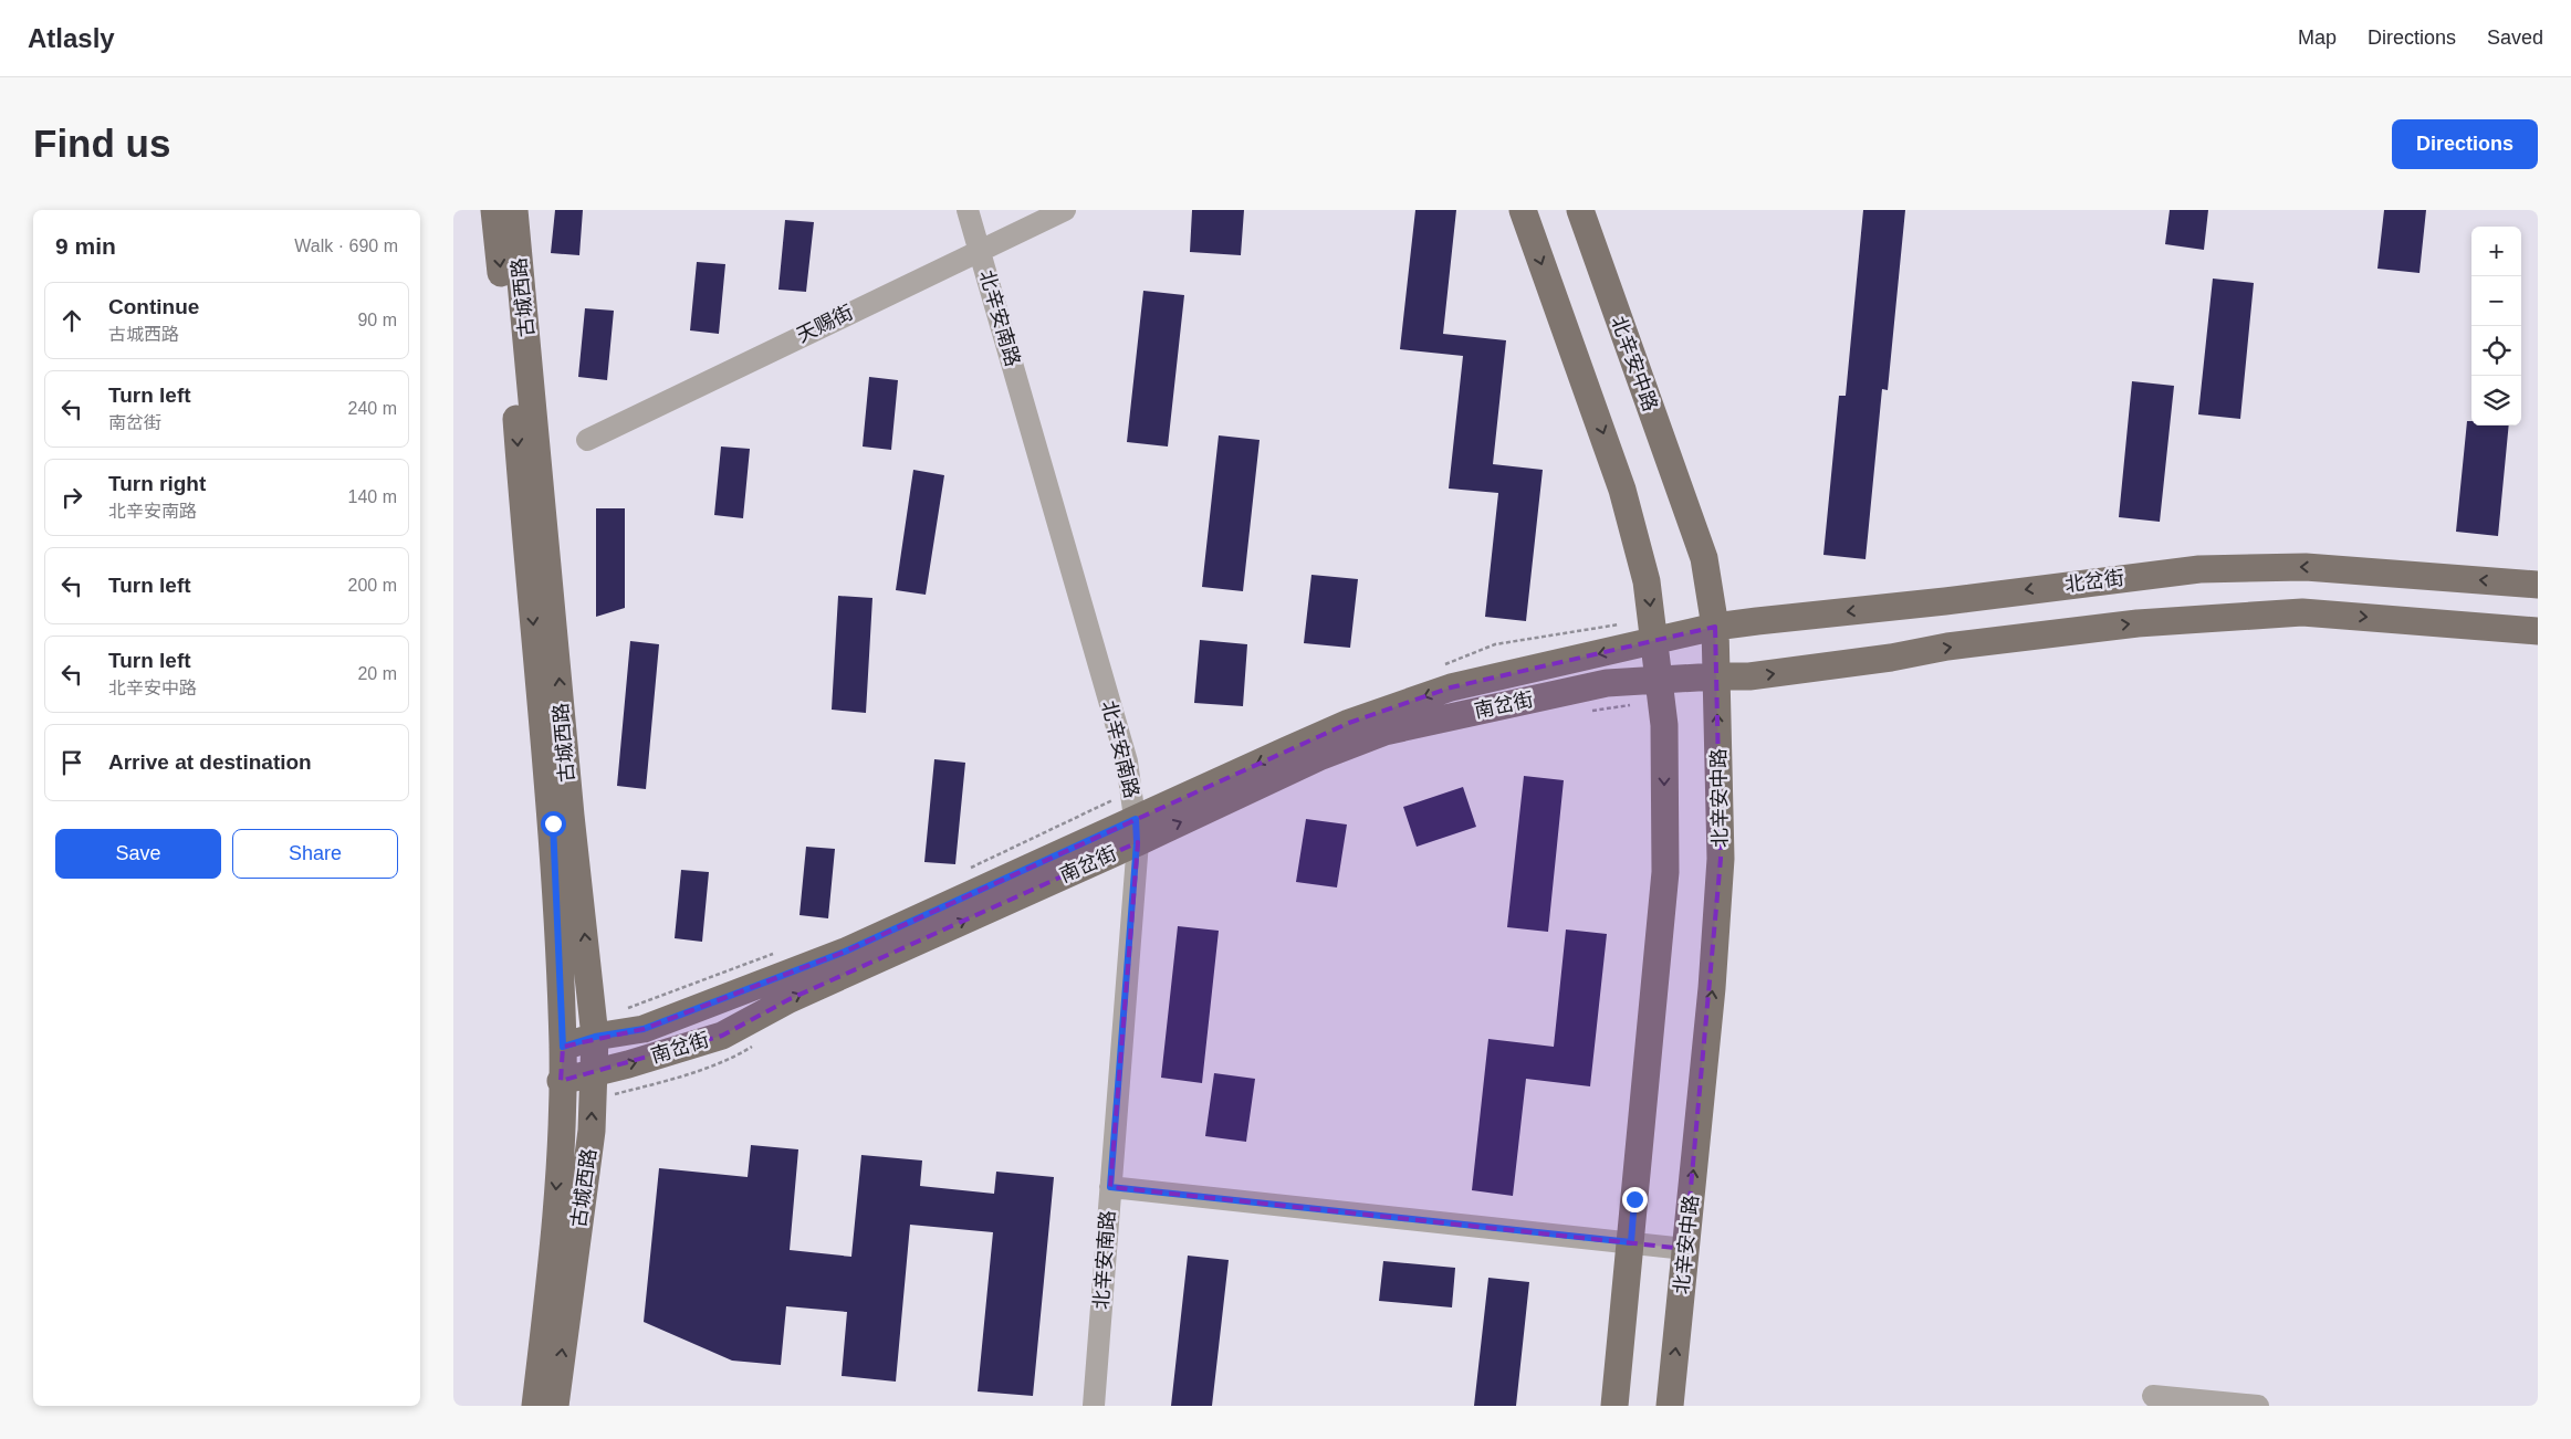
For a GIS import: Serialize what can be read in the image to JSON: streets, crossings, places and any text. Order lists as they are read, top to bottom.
{
  "streets": {
    "main road": [
      "古城西路",
      "北辛安中路",
      "北岔街",
      "南岔街"
    ],
    "street": ["北辛安南路", "天赐街"]
  },
  "crossings": [
    ["古城西路", "南岔街"],
    ["北辛安南路", "天赐街"],
    ["北辛安南路", "南岔街"],
    ["北辛安中路", "北岔街"],
    ["北岔街", "南岔街"]
  ],
  "page": {
    "header": "Atlasly",
    "nav": ["Map", "Directions", "Saved"],
    "buttons": [
      "Directions",
      ["Save", "Share"]
    ],
    "title": "Find us",
    "heading": ["9 min", "Walk · 690 m"],
    "map_buttons": ["+", "−"],
    "list": [
      ["Continue", "古城西路", "90 m"],
      ["Turn left", "南岔街", "240 m"],
      ["Turn right", "北辛安南路", "140 m"],
      ["Turn left", "200 m"],
      ["Turn left", "北辛安中路", "20 m"],
      "Arrive at destination"
    ]
  }
}
